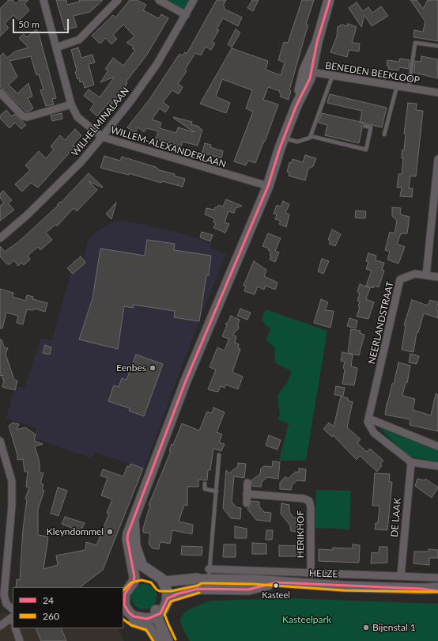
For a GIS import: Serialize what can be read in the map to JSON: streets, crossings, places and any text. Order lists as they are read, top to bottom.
{
  "streets": {
    "main road": ["HELZE"],
    "street": [
      "BENEDEN BEEKLOOP",
      "WILHELMINALAAN",
      "WILLEM-ALEXANDERLAAN",
      "NEERLANDSTRAAT",
      "DE LAAK",
      "HERIKHOF"
    ]
  },
  "crossings": [
    ["WILHELMINALAAN", "WILLEM-ALEXANDERLAAN"],
    ["DE LAAK", "HELZE"],
    ["HERIKHOF", "HELZE"]
  ],
  "parks": ["Kasteelpark"],
  "places": [
    "Eenbes",
    "Kleyndommel",
    "Kasteel",
    "Bijenstal 1"
  ],
  "lines": ["transit line 24", "transit line 260"],
  "legend": ["24", "260"],
  "scale_bar": "50 m"
}
